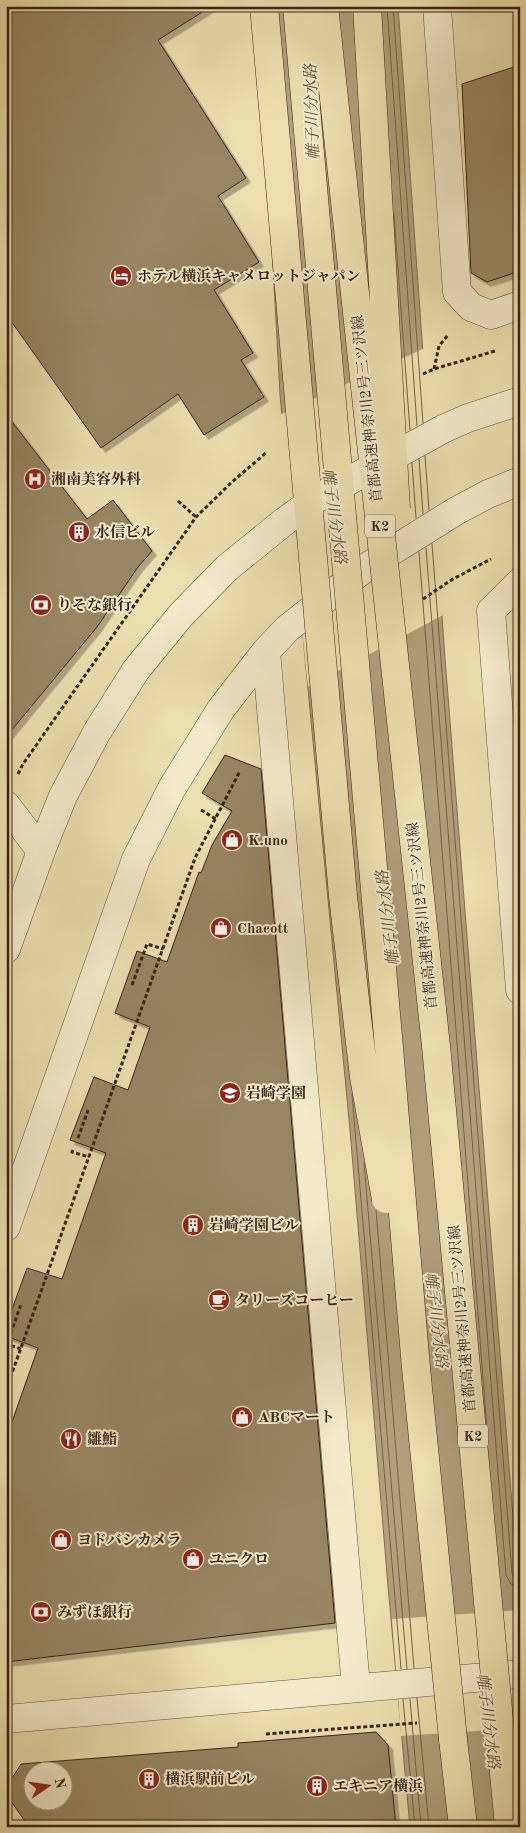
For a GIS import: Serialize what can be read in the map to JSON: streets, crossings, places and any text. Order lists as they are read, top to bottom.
{
  "streets": {
    "highway": ["首都高速神奈川2号三ツ沢線", "K2"]
  },
  "water": ["帷子川分水路"],
  "places": {
    "hotel": ["ホテル横浜キャメロットジャパン"],
    "hospital": ["湘南美容外科"],
    "building": [
      "水信ビル",
      "岩崎学園ビル",
      "横浜駅前ビル",
      "エキニア横浜"
    ],
    "bank": ["りそな銀行", "みずほ銀行"],
    "shop": [
      "K.uno",
      "Chacott",
      "ABCマート",
      "ヨドバシカメラ",
      "ユニクロ"
    ],
    "school or university": ["岩崎学園"],
    "cafe": ["タリーズコーヒー"],
    "restaurant": ["雛鮨"]
  },
  "north": "right"
}
